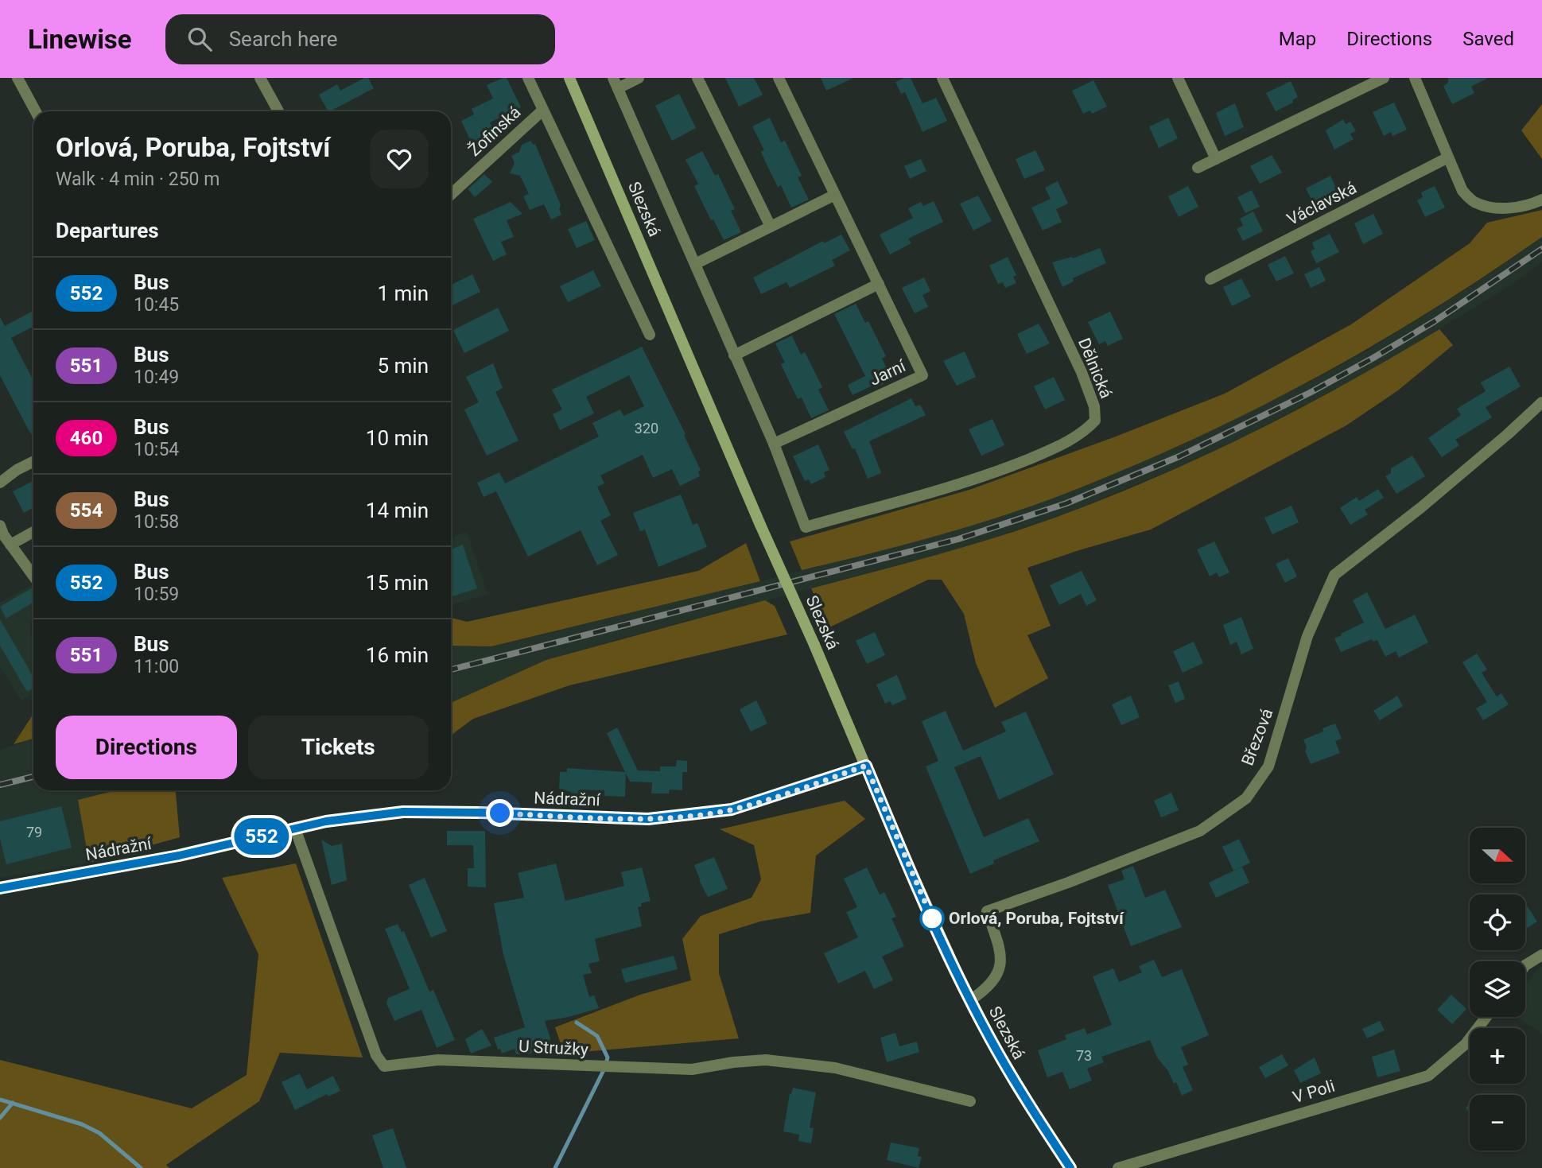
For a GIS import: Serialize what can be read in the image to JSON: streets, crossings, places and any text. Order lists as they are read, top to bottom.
{
  "streets": {
    "street": [
      "Žofinská",
      "Václavská",
      "Slezská",
      "Dělnická",
      "Jarní",
      "Březová",
      "Nádražní",
      "U Stružky",
      "V Poli"
    ]
  },
  "crossings": [
    ["Slezská", "Dělnická"],
    ["Slezská", "Jarní"],
    ["Slezská", "Březová"],
    ["Slezská", "Nádražní"],
    ["Nádražní", "U Stružky"]
  ],
  "places": ["Orlová, Poruba, Fojtství"],
  "lines": ["bus line 552"],
  "house_numbers": ["320", "79", "73"],
  "north": "right",
  "page": {
    "header": "Linewise",
    "search": "Search here",
    "nav": ["Map", "Directions", "Saved"],
    "on_map": "552",
    "heading": [
      ["Orlová, Poruba, Fojtství", "Walk · 4 min · 250 m"],
      "Departures"
    ],
    "list": [
      {
        "mark": "552",
        "name": "Bus",
        "note": "10:45",
        "value": "1 min"
      },
      {
        "mark": "551",
        "name": "Bus",
        "note": "10:49",
        "value": "5 min"
      },
      {
        "mark": "460",
        "name": "Bus",
        "note": "10:54",
        "value": "10 min"
      },
      {
        "mark": "554",
        "name": "Bus",
        "note": "10:58",
        "value": "14 min"
      },
      {
        "mark": "552",
        "name": "Bus",
        "note": "10:59",
        "value": "15 min"
      },
      {
        "mark": "551",
        "name": "Bus",
        "note": "11:00",
        "value": "16 min"
      }
    ],
    "buttons": ["Directions", "Tickets"],
    "map_buttons": ["+", "−"]
  }
}
